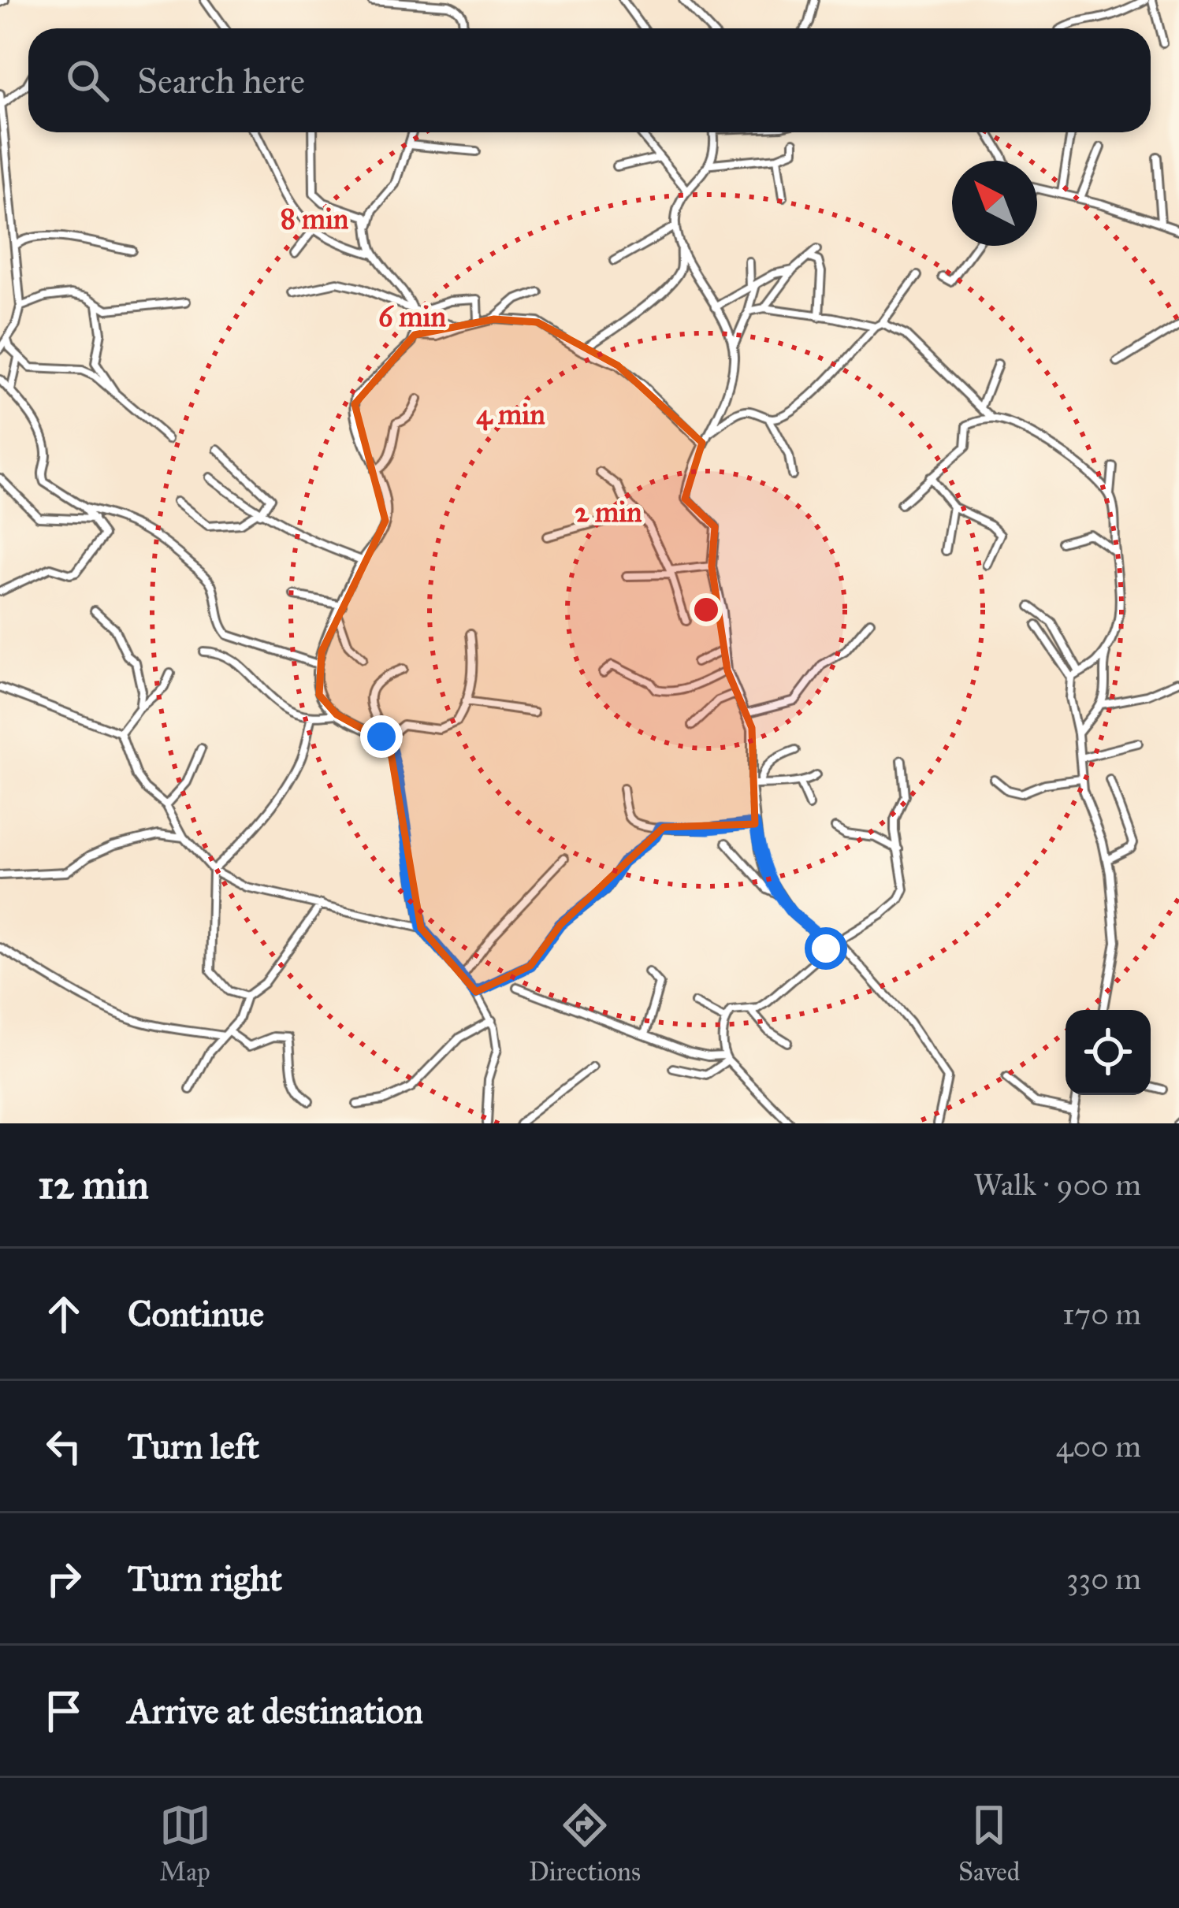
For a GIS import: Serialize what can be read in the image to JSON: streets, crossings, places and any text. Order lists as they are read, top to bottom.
{
  "north": "top left",
  "page": {
    "search": "Search here",
    "heading": ["12 min", "Walk · 900 m"],
    "list": [
      ["Continue", "170 m"],
      ["Turn left", "400 m"],
      ["Turn right", "330 m"],
      "Arrive at destination"
    ],
    "nav": ["Map", "Directions", "Saved"]
  },
  "rings": [
    "8 min",
    "6 min",
    "4 min",
    "2 min"
  ]
}
